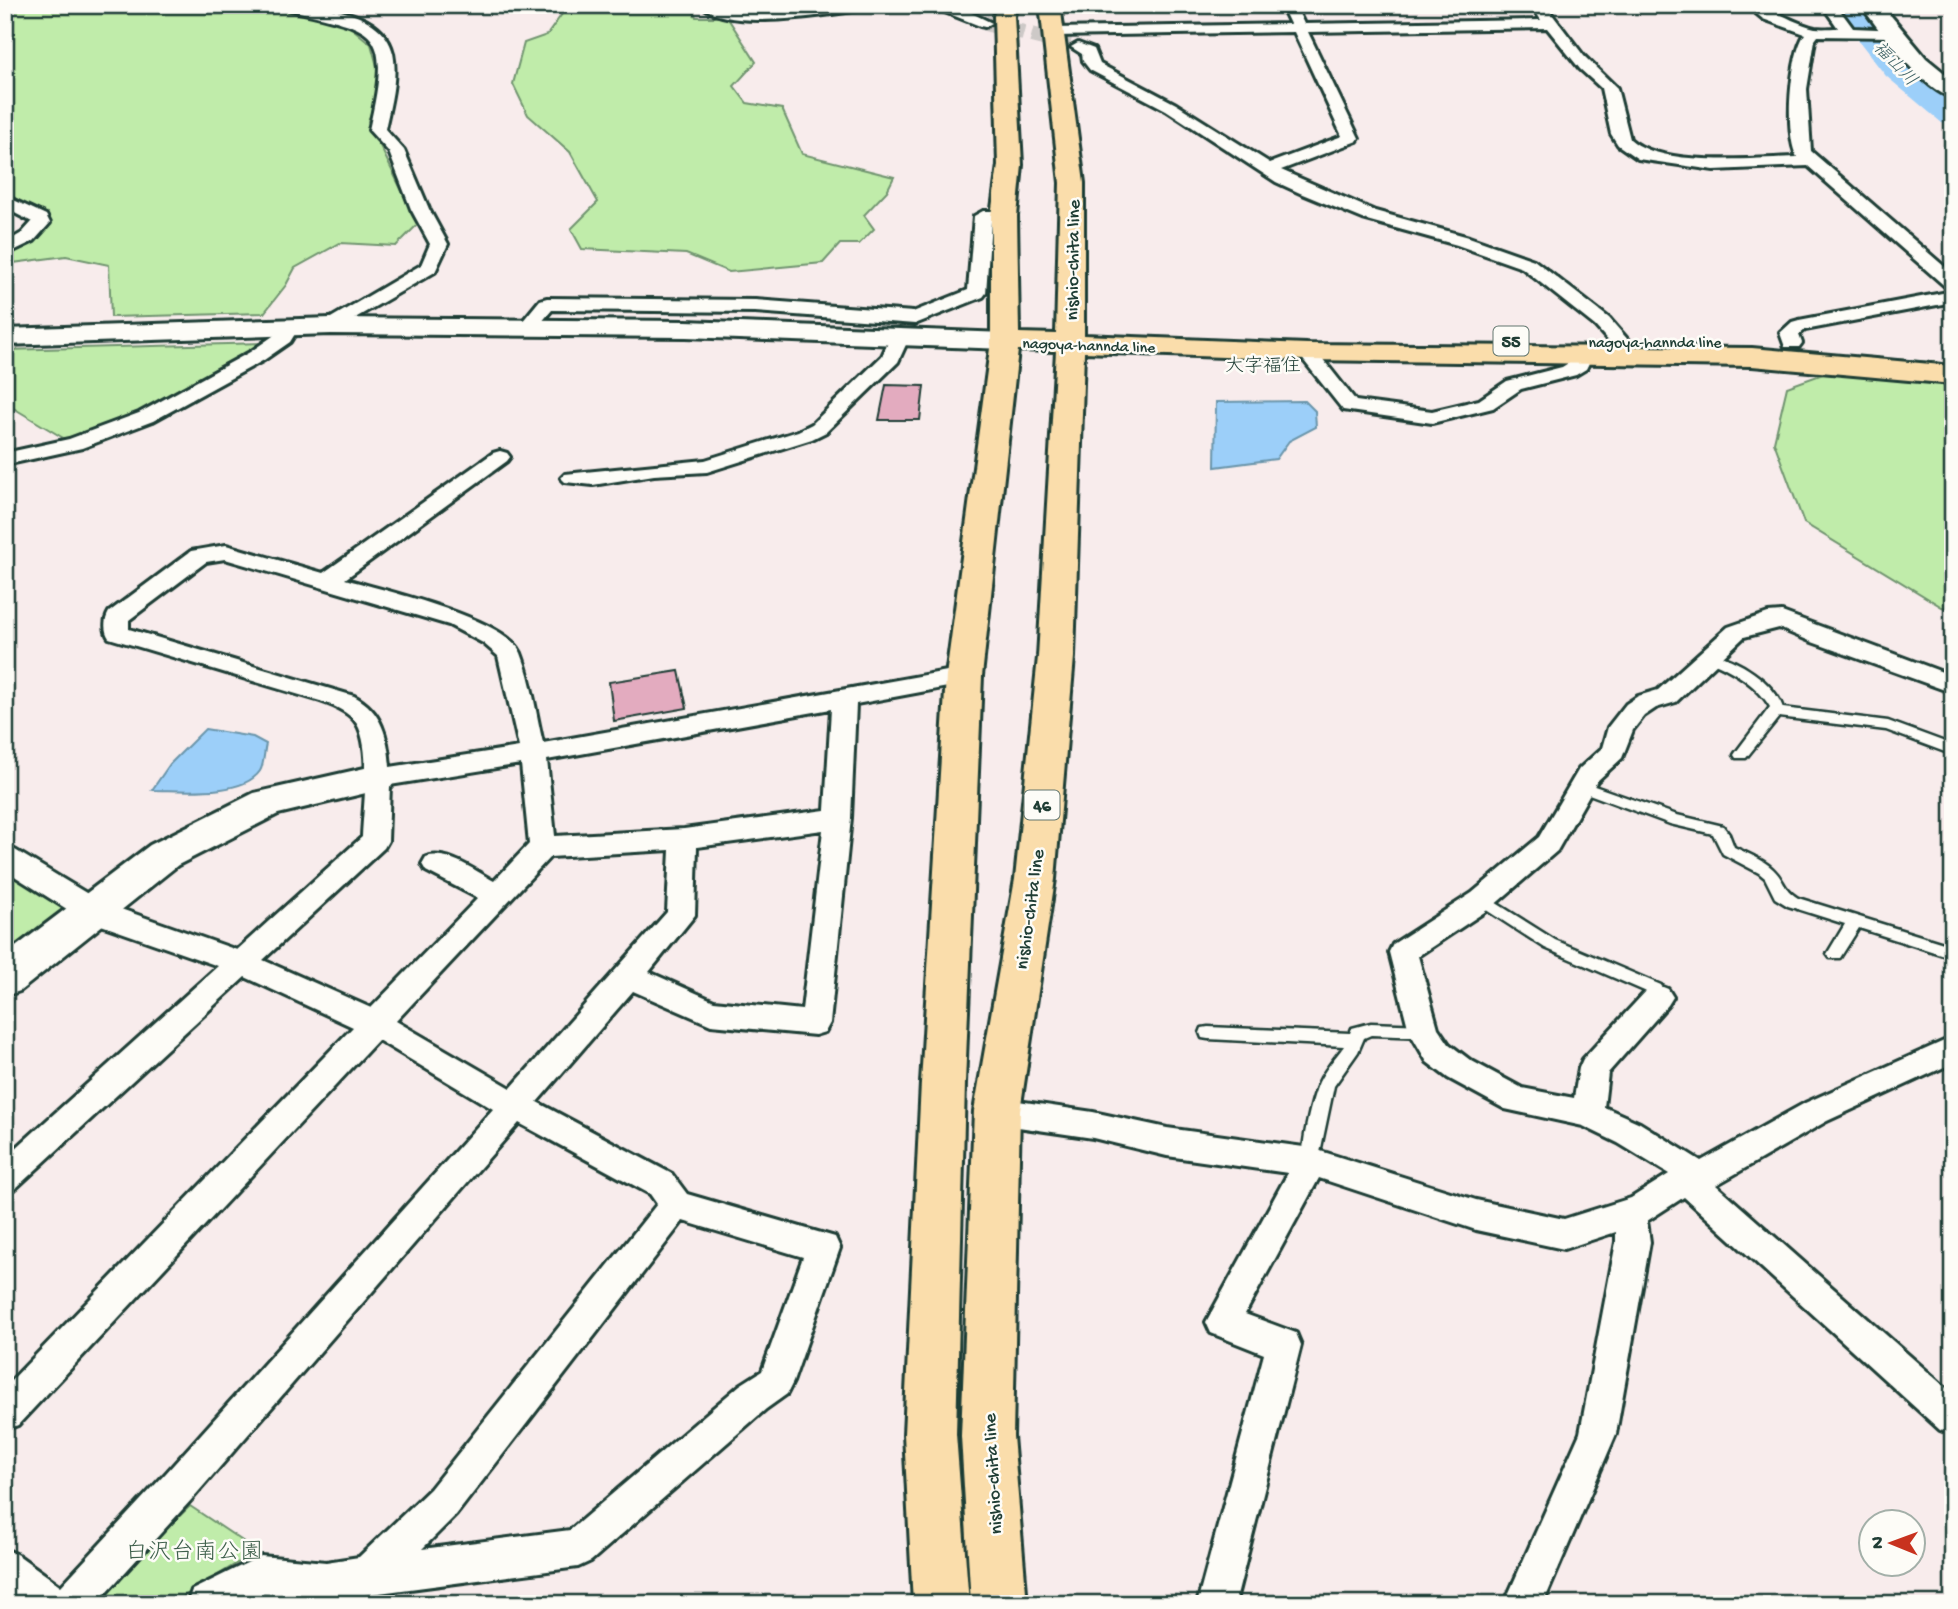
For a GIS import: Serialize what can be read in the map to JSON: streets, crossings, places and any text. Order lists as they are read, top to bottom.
{
  "streets": {
    "main road": [
      "nishio-chita line",
      "55",
      "nagoya-hannda line",
      "46"
    ]
  },
  "crossings": [
    ["nishio-chita line", "nagoya-hannda line"]
  ],
  "districts": ["大字福住"],
  "water": ["福山川"],
  "parks": ["白沢台南公園"],
  "north": "left"
}
